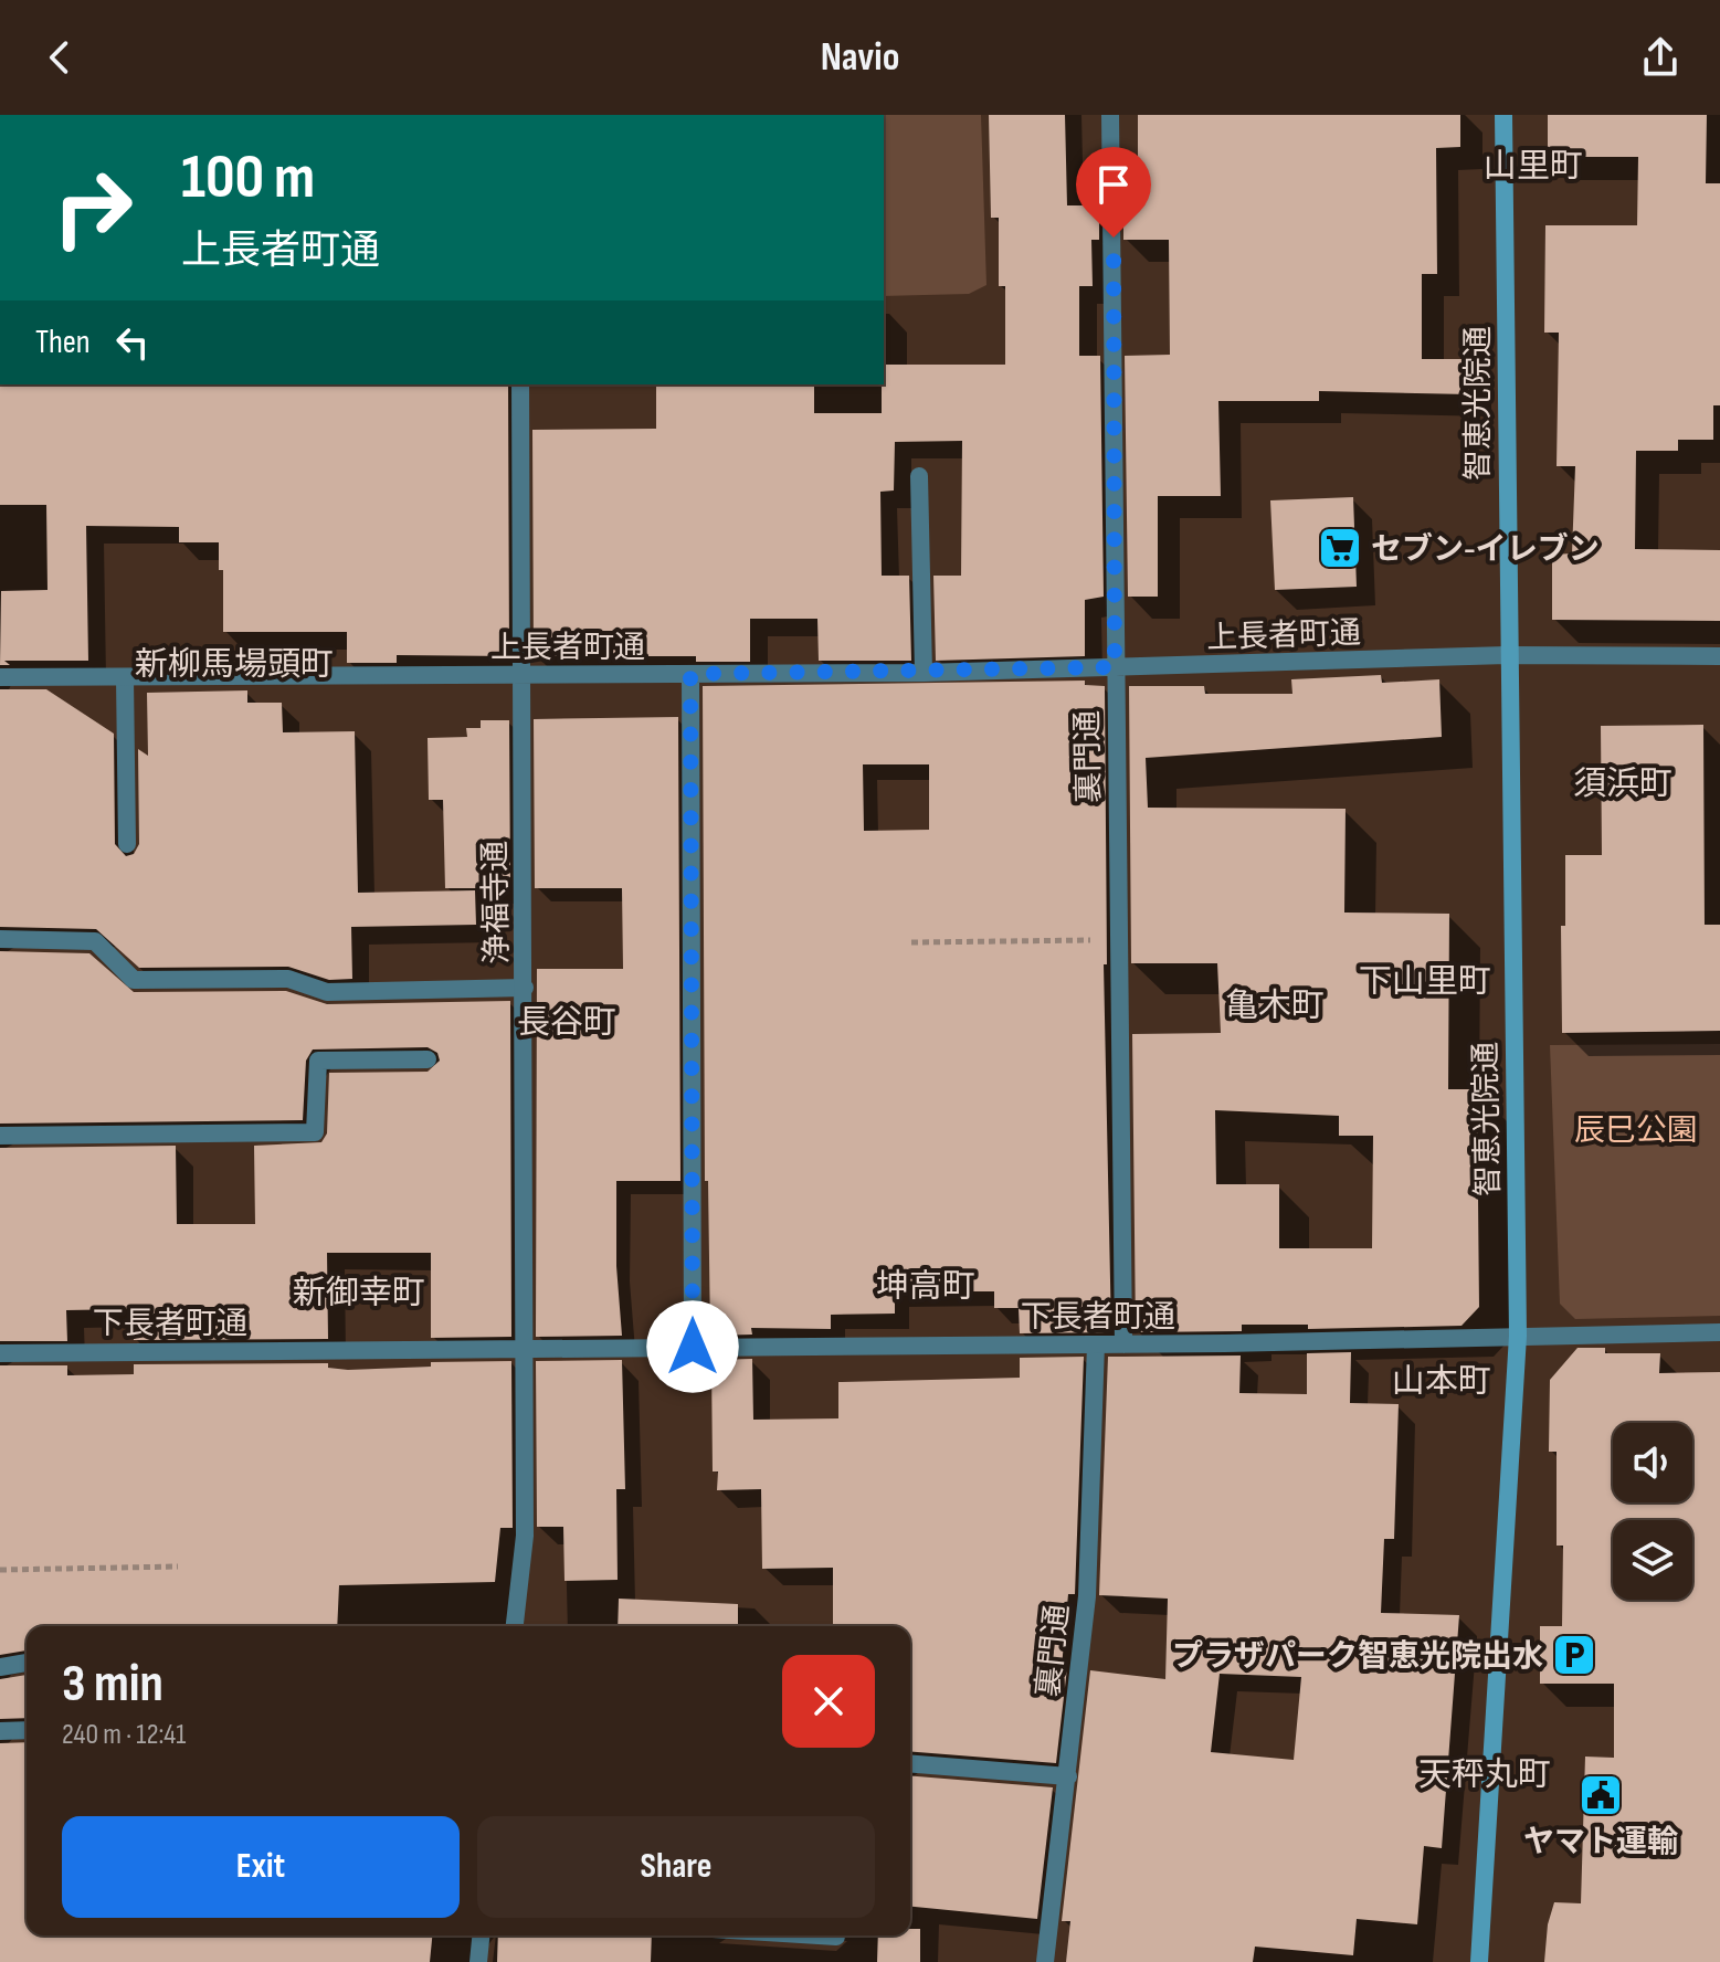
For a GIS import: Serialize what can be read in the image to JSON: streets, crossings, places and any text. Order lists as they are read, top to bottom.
{
  "streets": {
    "street": [
      "智恵光院通",
      "上長者町通",
      "裏門通",
      "浄福寺通",
      "下長者町通"
    ]
  },
  "crossings": [
    ["智恵光院通", "上長者町通"],
    ["智恵光院通", "下長者町通"],
    ["上長者町通", "裏門通"],
    ["上長者町通", "浄福寺通"],
    ["裏門通", "下長者町通"],
    ["浄福寺通", "下長者町通"]
  ],
  "districts": [
    "山里町",
    "新柳馬場頭町",
    "須浜町",
    "下山里町",
    "亀木町",
    "長谷町",
    "坤高町",
    "新御幸町",
    "山本町",
    "天秤丸町"
  ],
  "parks": ["辰巳公園"],
  "places": {
    "supermarket": ["セブン-イレブン"],
    "parking": ["プラザパーク智恵光院出水"],
    "public building": ["ヤマト運輸"]
  },
  "page": {
    "header": "Navio",
    "turn": ["100 m", "上長者町通"],
    "then": "Then",
    "heading": ["3 min", "240 m · 12:41"],
    "buttons": ["Exit", "Share"]
  }
}
